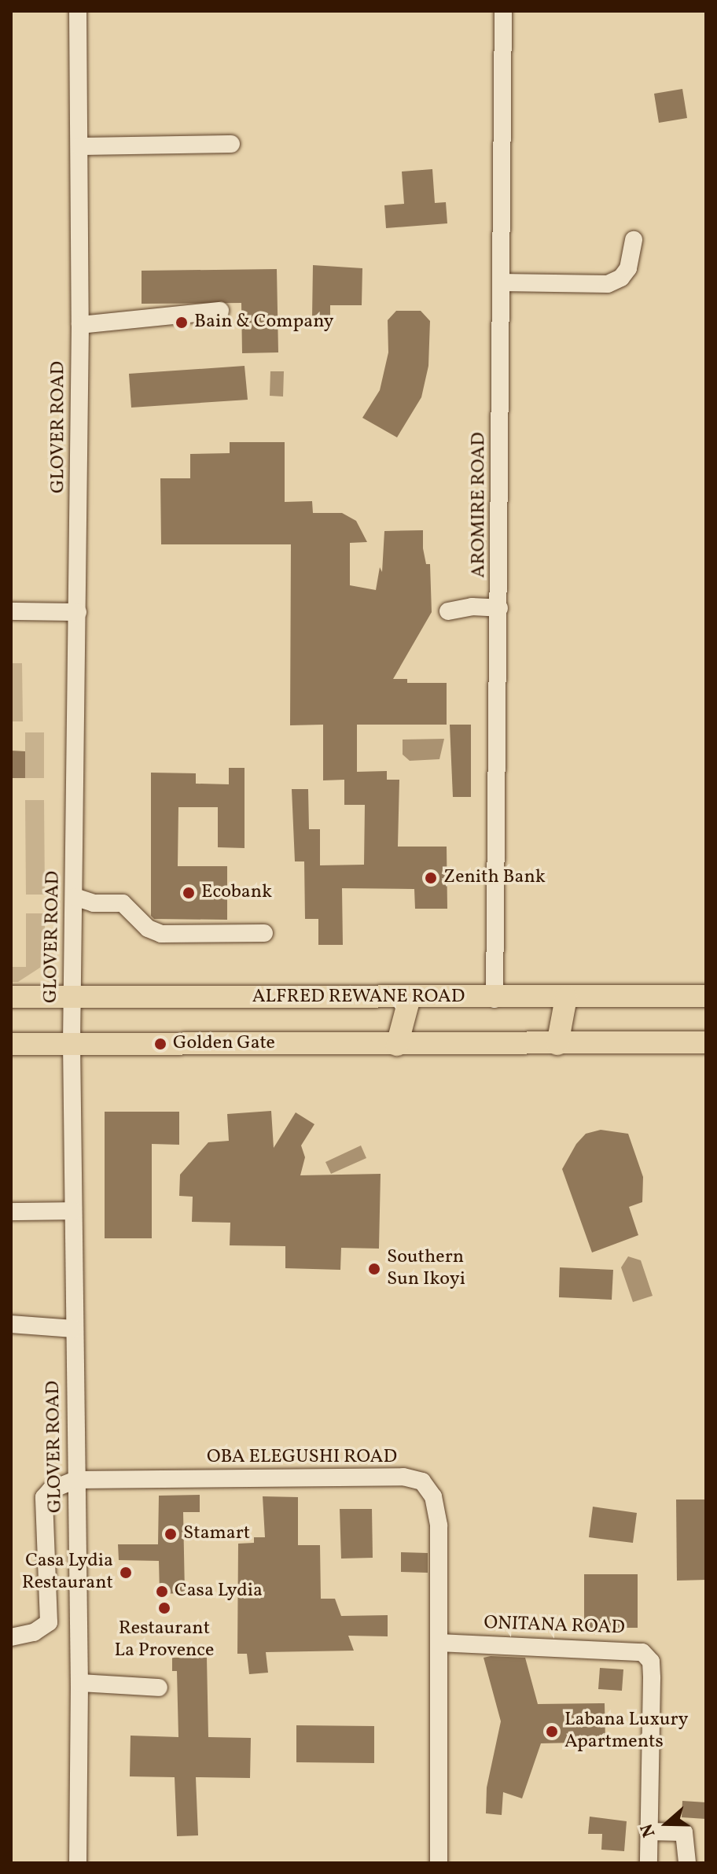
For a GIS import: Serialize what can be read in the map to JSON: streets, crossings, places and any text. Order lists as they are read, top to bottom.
{
  "streets": {
    "main road": ["ALFRED REWANE ROAD"],
    "street": [
      "GLOVER ROAD",
      "AROMIRE ROAD",
      "OBA ELEGUSHI ROAD",
      "ONITANA ROAD"
    ]
  },
  "crossings": [
    ["GLOVER ROAD", "ALFRED REWANE ROAD"],
    ["GLOVER ROAD", "OBA ELEGUSHI ROAD"],
    ["AROMIRE ROAD", "ALFRED REWANE ROAD"],
    ["OBA ELEGUSHI ROAD", "ONITANA ROAD"]
  ],
  "places": [
    "Bain & Company",
    "Zenith Bank",
    "Ecobank",
    "Golden Gate",
    "Southern Sun Ikoyi",
    "Stamart",
    "Casa Lydia Restaurant",
    "Casa Lydia",
    "Restaurant La Provence",
    "Labana Luxury Apartments"
  ],
  "north": "left"
}
